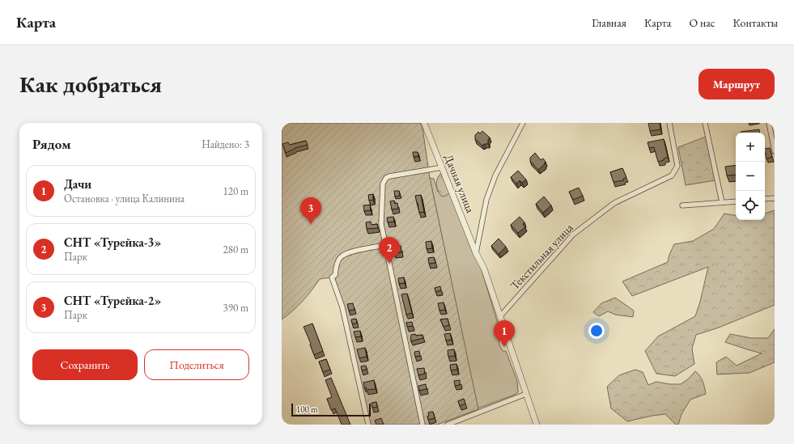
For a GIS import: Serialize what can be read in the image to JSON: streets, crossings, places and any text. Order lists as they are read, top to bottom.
{
  "streets": {
    "street": ["Дачная улица", "Текстильная улица"]
  },
  "crossings": [
    ["Дачная улица", "Текстильная улица"]
  ],
  "scale_bar": "100 m",
  "page": {
    "header": "Карта",
    "nav": [
      "Главная",
      "Карта",
      "О нас",
      "Контакты"
    ],
    "buttons": [
      "Маршрут",
      ["Сохранить", "Поделиться"]
    ],
    "title": "Как добраться",
    "heading": ["Рядом", "Найдено: 3"],
    "map_buttons": ["+", "−"],
    "list": [
      {
        "mark": "1",
        "name": "Дачи",
        "note": "Остановка · улица Калинина",
        "value": "120 m"
      },
      {
        "mark": "2",
        "name": "СНТ «Турейка-3»",
        "note": "Парк",
        "value": "280 m"
      },
      {
        "mark": "3",
        "name": "СНТ «Турейка-2»",
        "note": "Парк",
        "value": "390 m"
      }
    ],
    "pins": ["3", "2", "1"],
    "scale": "100 m"
  }
}
